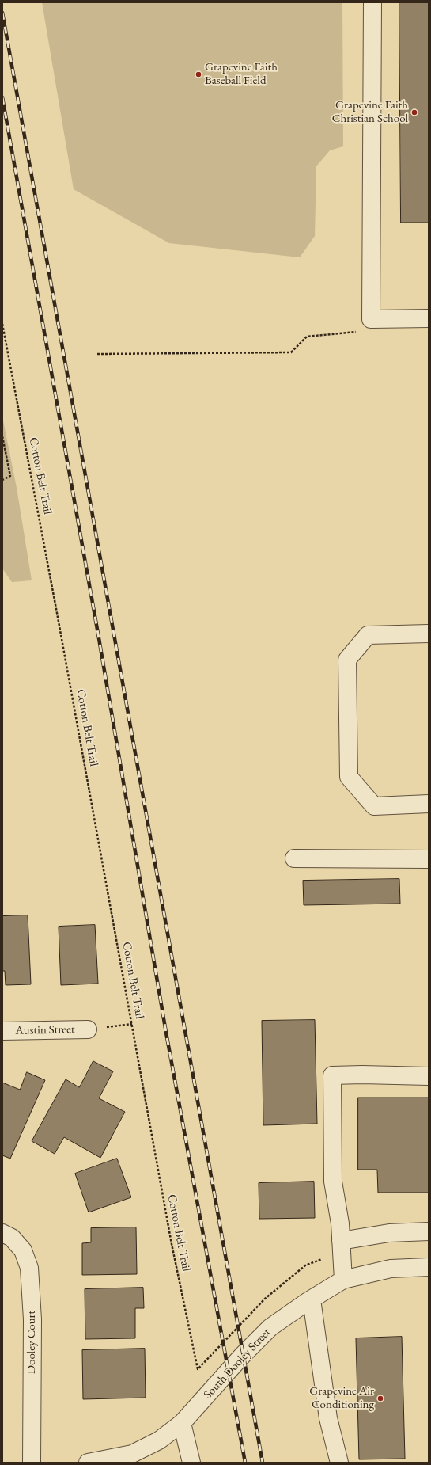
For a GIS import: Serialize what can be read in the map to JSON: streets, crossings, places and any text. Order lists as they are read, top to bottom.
{
  "streets": {
    "street": ["Austin Street", "Dooley Court", "South Dooley Street"],
    "path": ["Cotton Belt Trail"]
  },
  "places": ["Grapevine Faith Baseball Field", "Grapevine Faith Christian School", "Grapevine Air Conditioning"]
}
